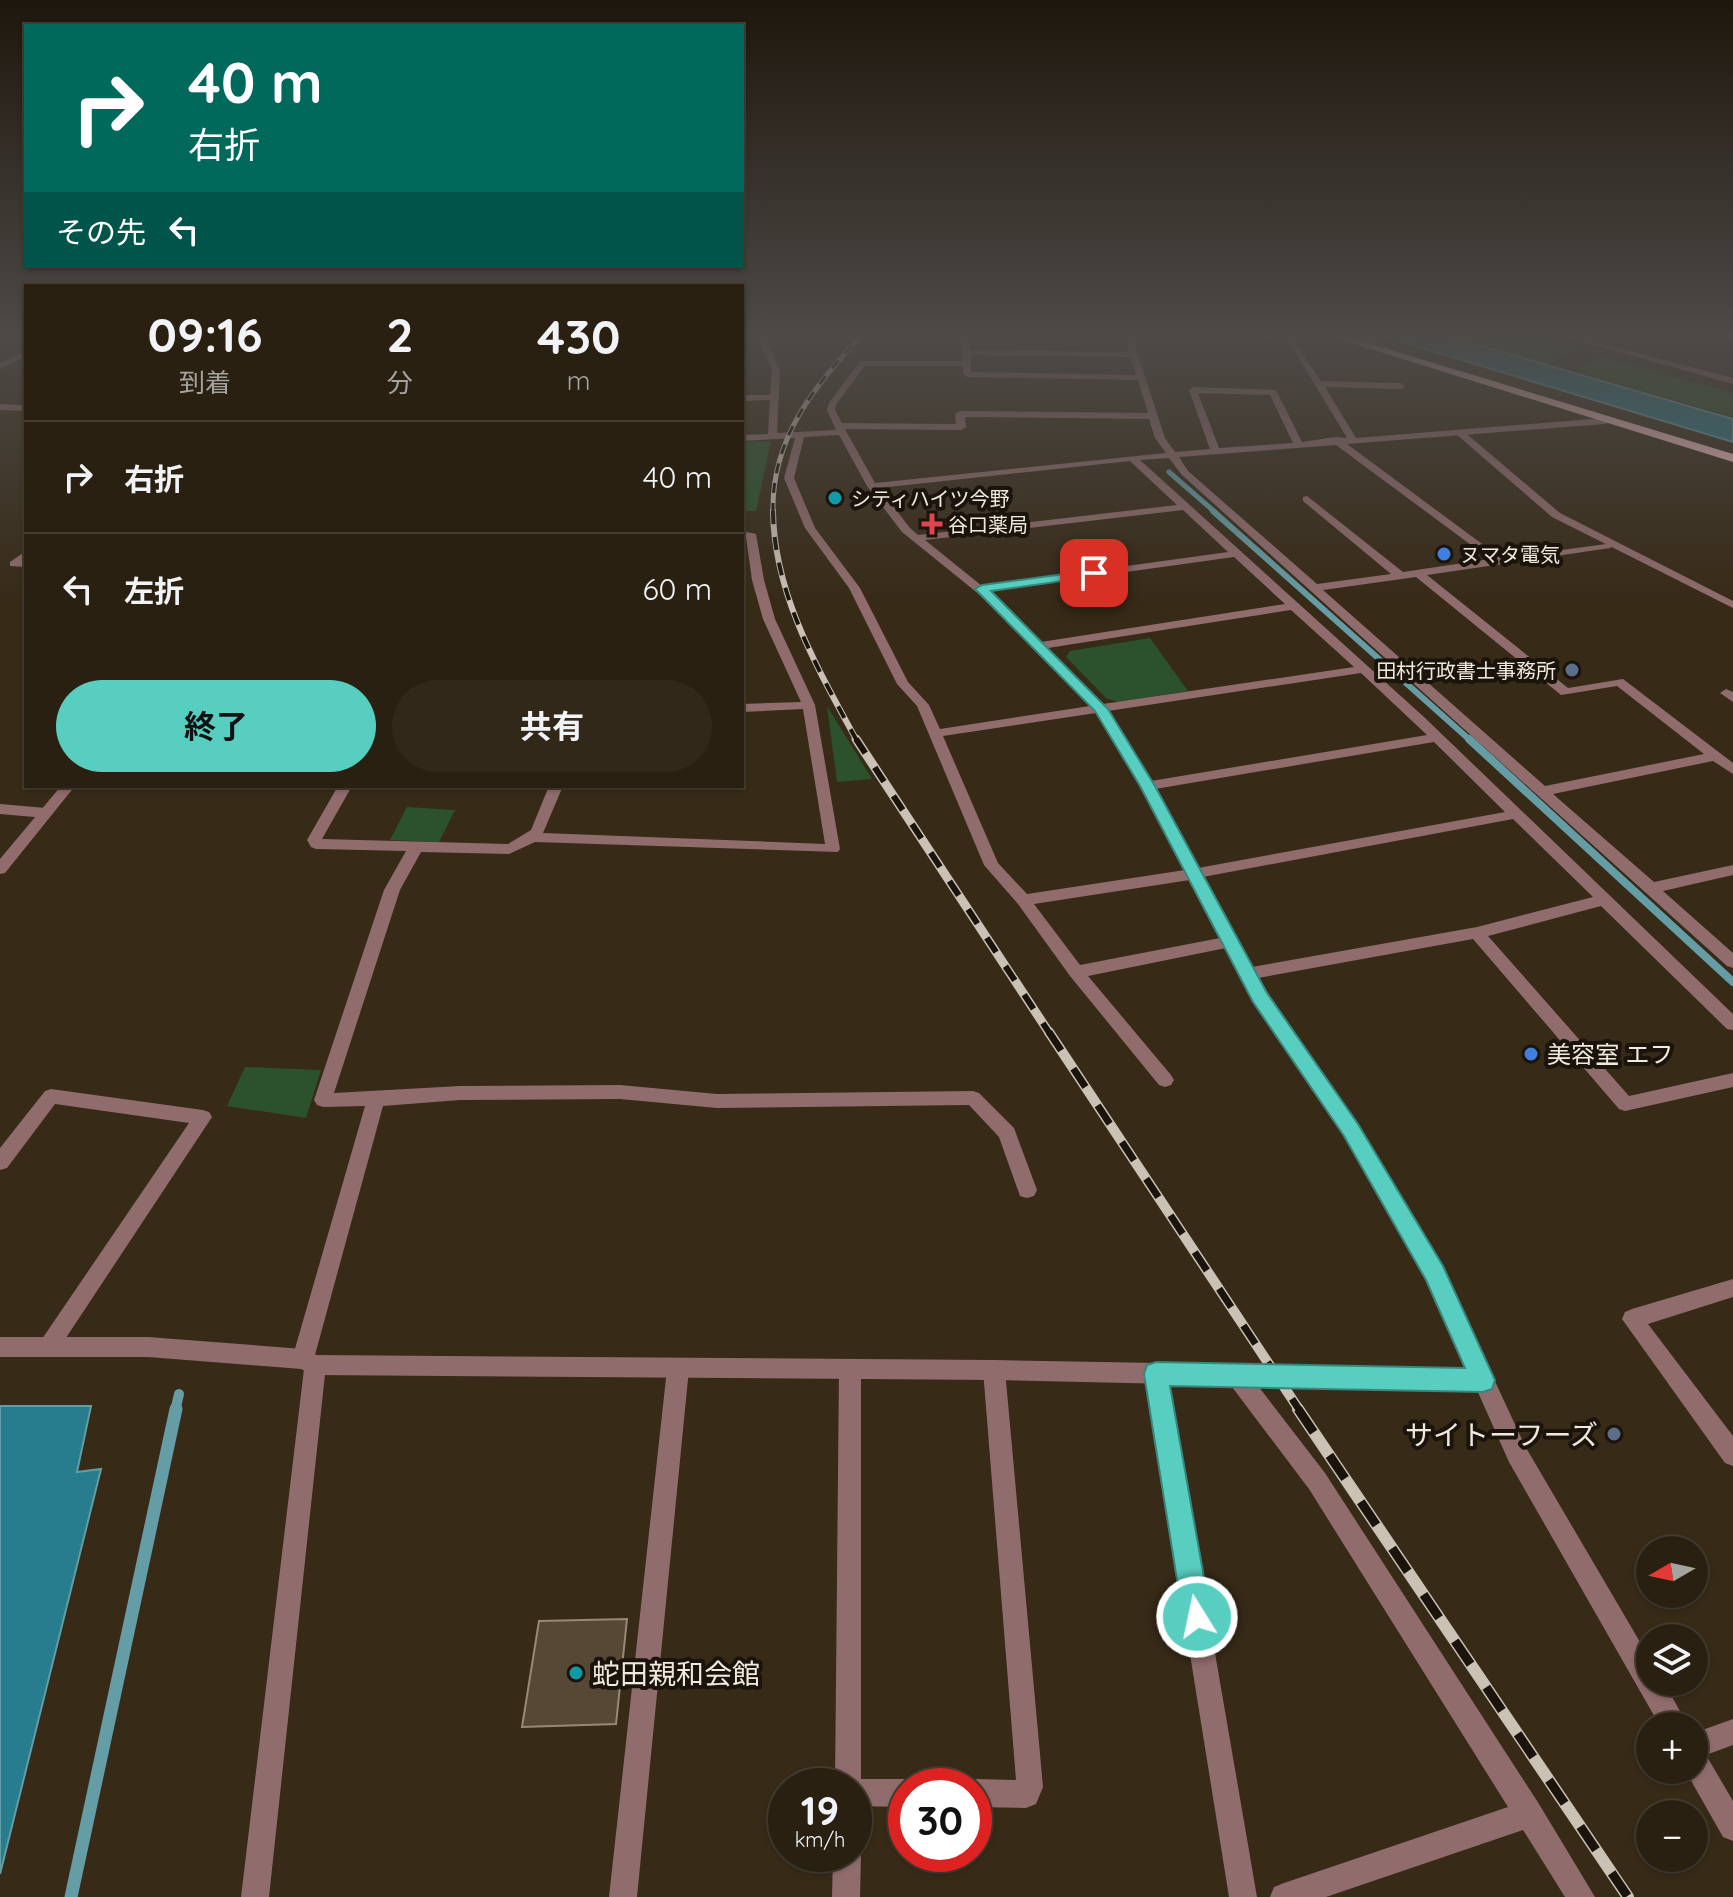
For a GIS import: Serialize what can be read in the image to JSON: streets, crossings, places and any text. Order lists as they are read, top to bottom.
{
  "places": {
    "other": [
      "シティハイツ今野",
      "ヌマタ電気",
      "田村行政書士事務所",
      "美容室 エフ",
      "サイトーフーズ",
      "蛇田親和会館"
    ],
    "health": ["谷口薬局"]
  },
  "north": "left",
  "page": {
    "turn": ["40 m", "右折"],
    "then": "その先",
    "eta": [
      "09:16",
      "到着",
      "2",
      "分",
      "430",
      "m"
    ],
    "list": [
      {
        "name": "右折",
        "value": "40 m"
      },
      {
        "name": "左折",
        "value": "60 m"
      }
    ],
    "buttons": ["終了", "共有"],
    "map_buttons": ["+", "−"],
    "speed": "19 km/h",
    "limit": "30"
  }
}
